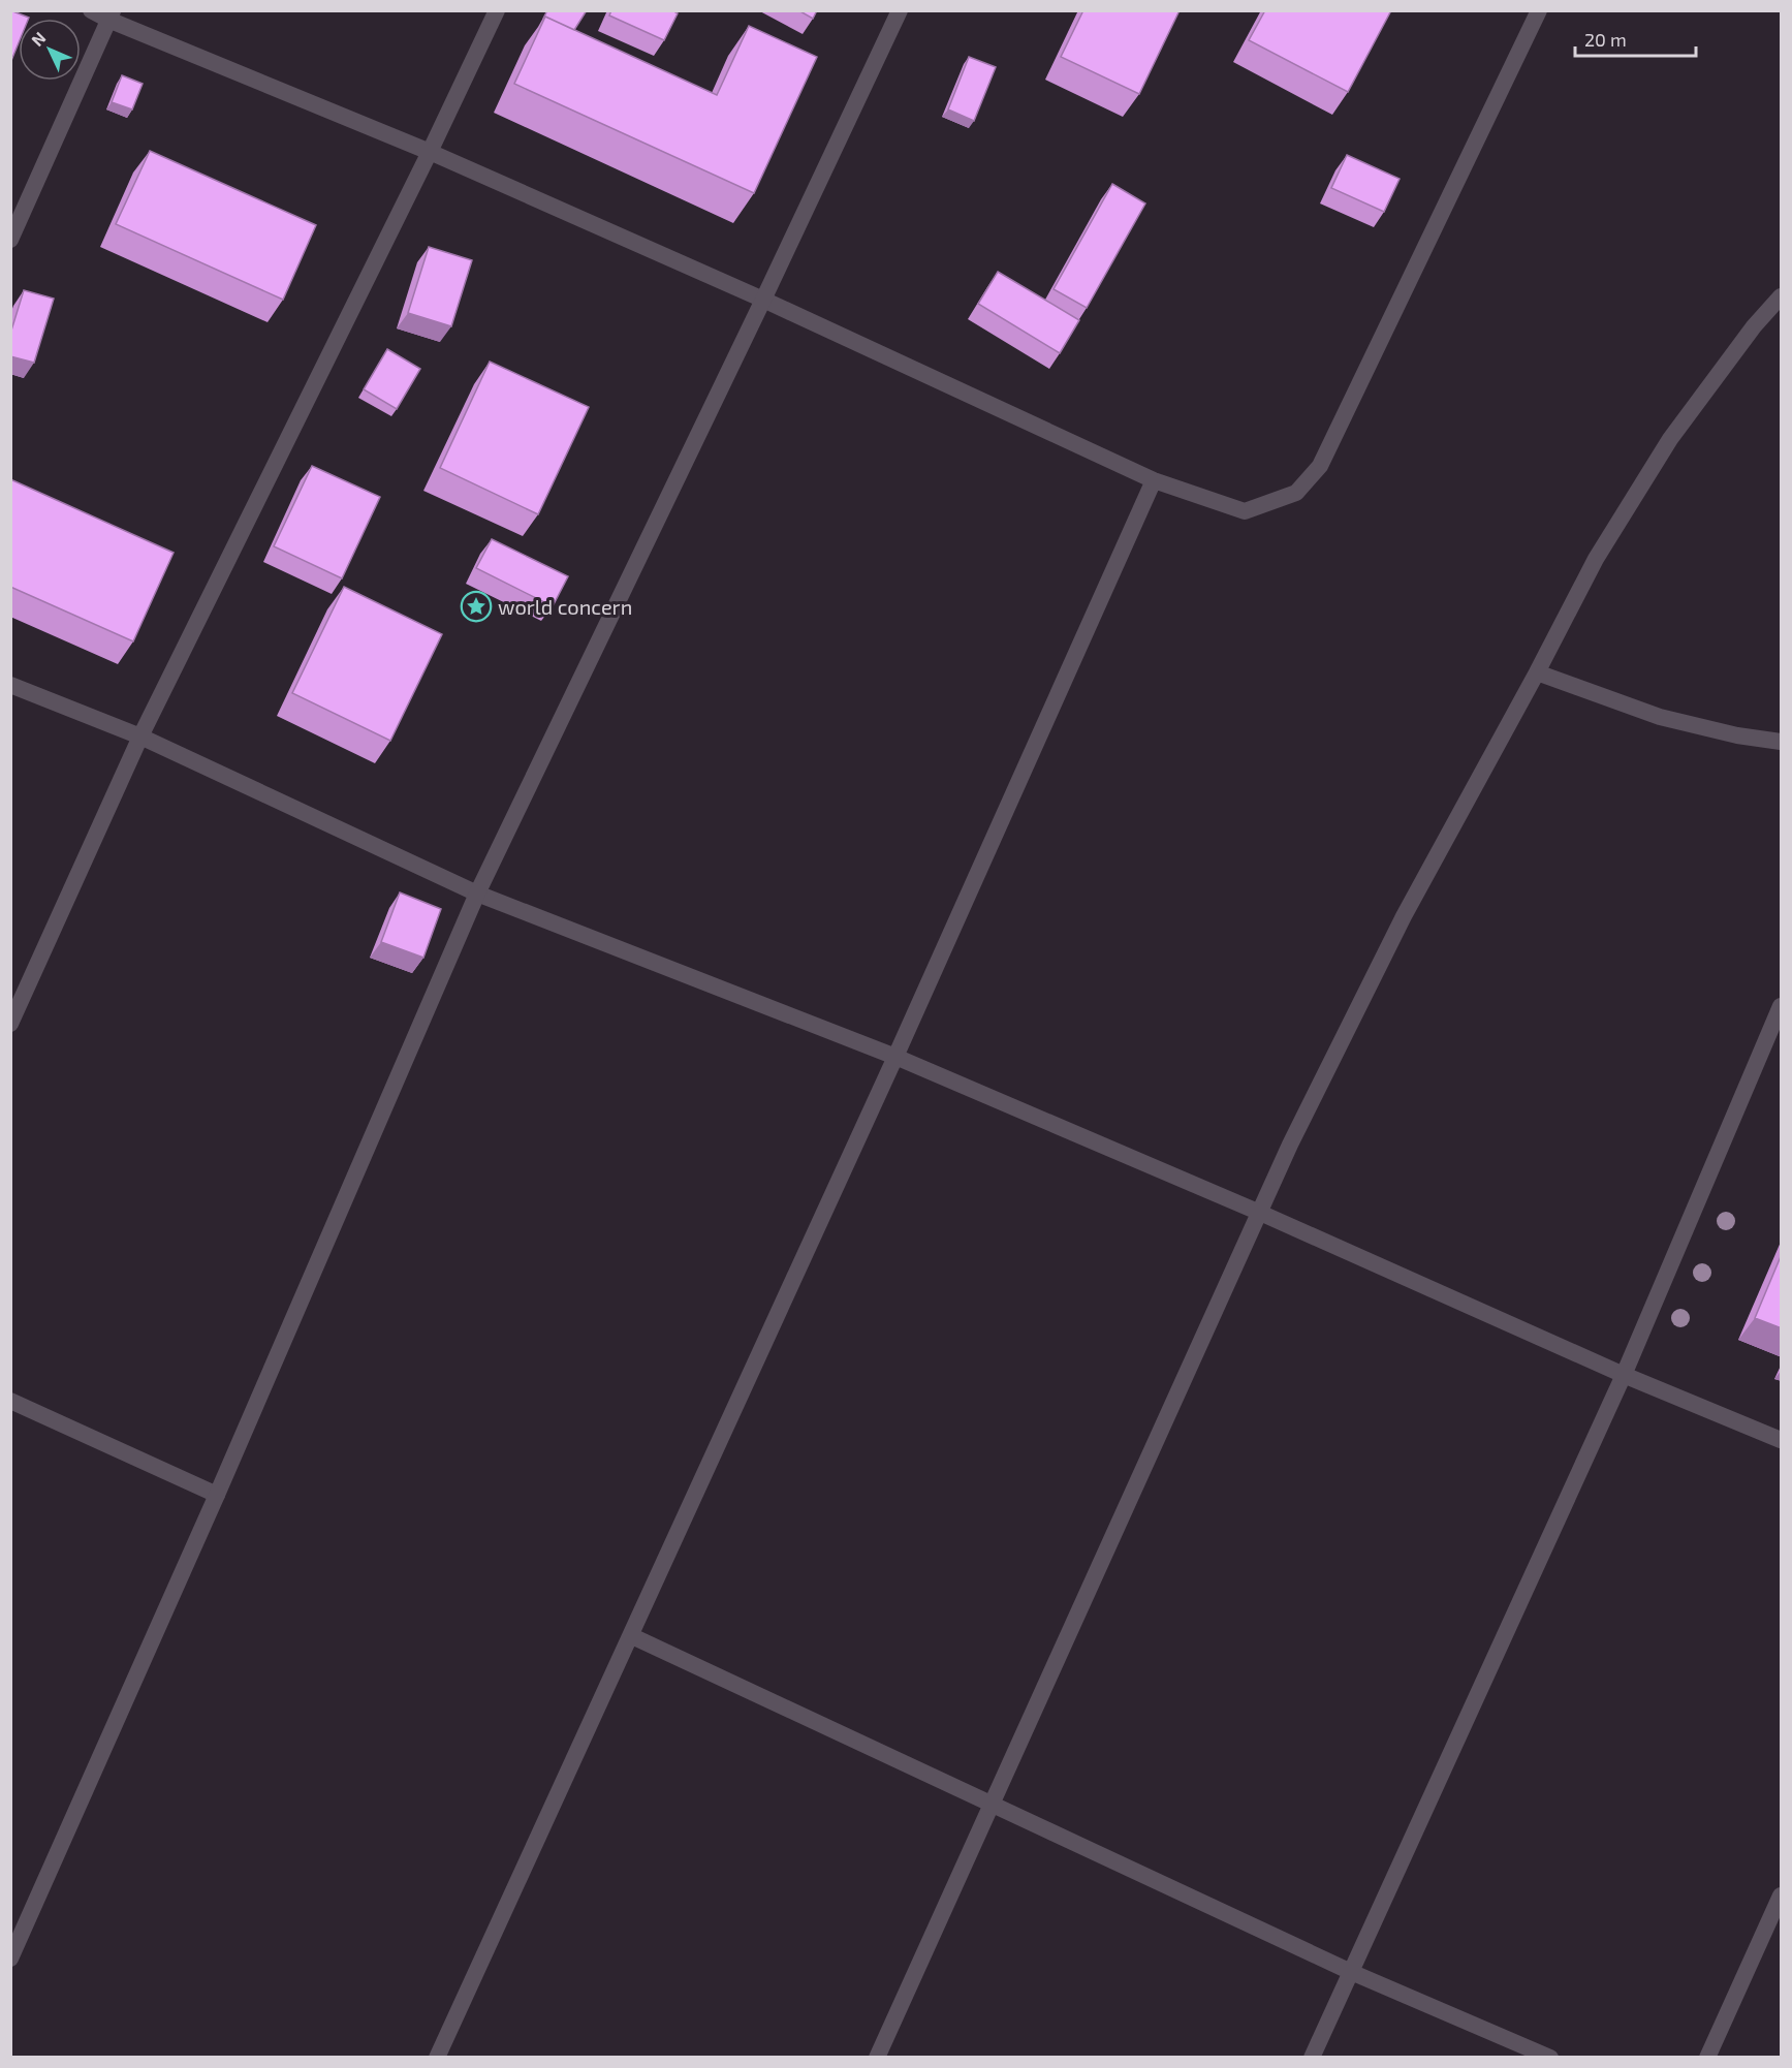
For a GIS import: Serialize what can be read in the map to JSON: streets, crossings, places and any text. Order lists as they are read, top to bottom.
{
  "places": {
    "place": ["world concern"]
  },
  "scale_bar": "20 m",
  "north": "top left"
}
